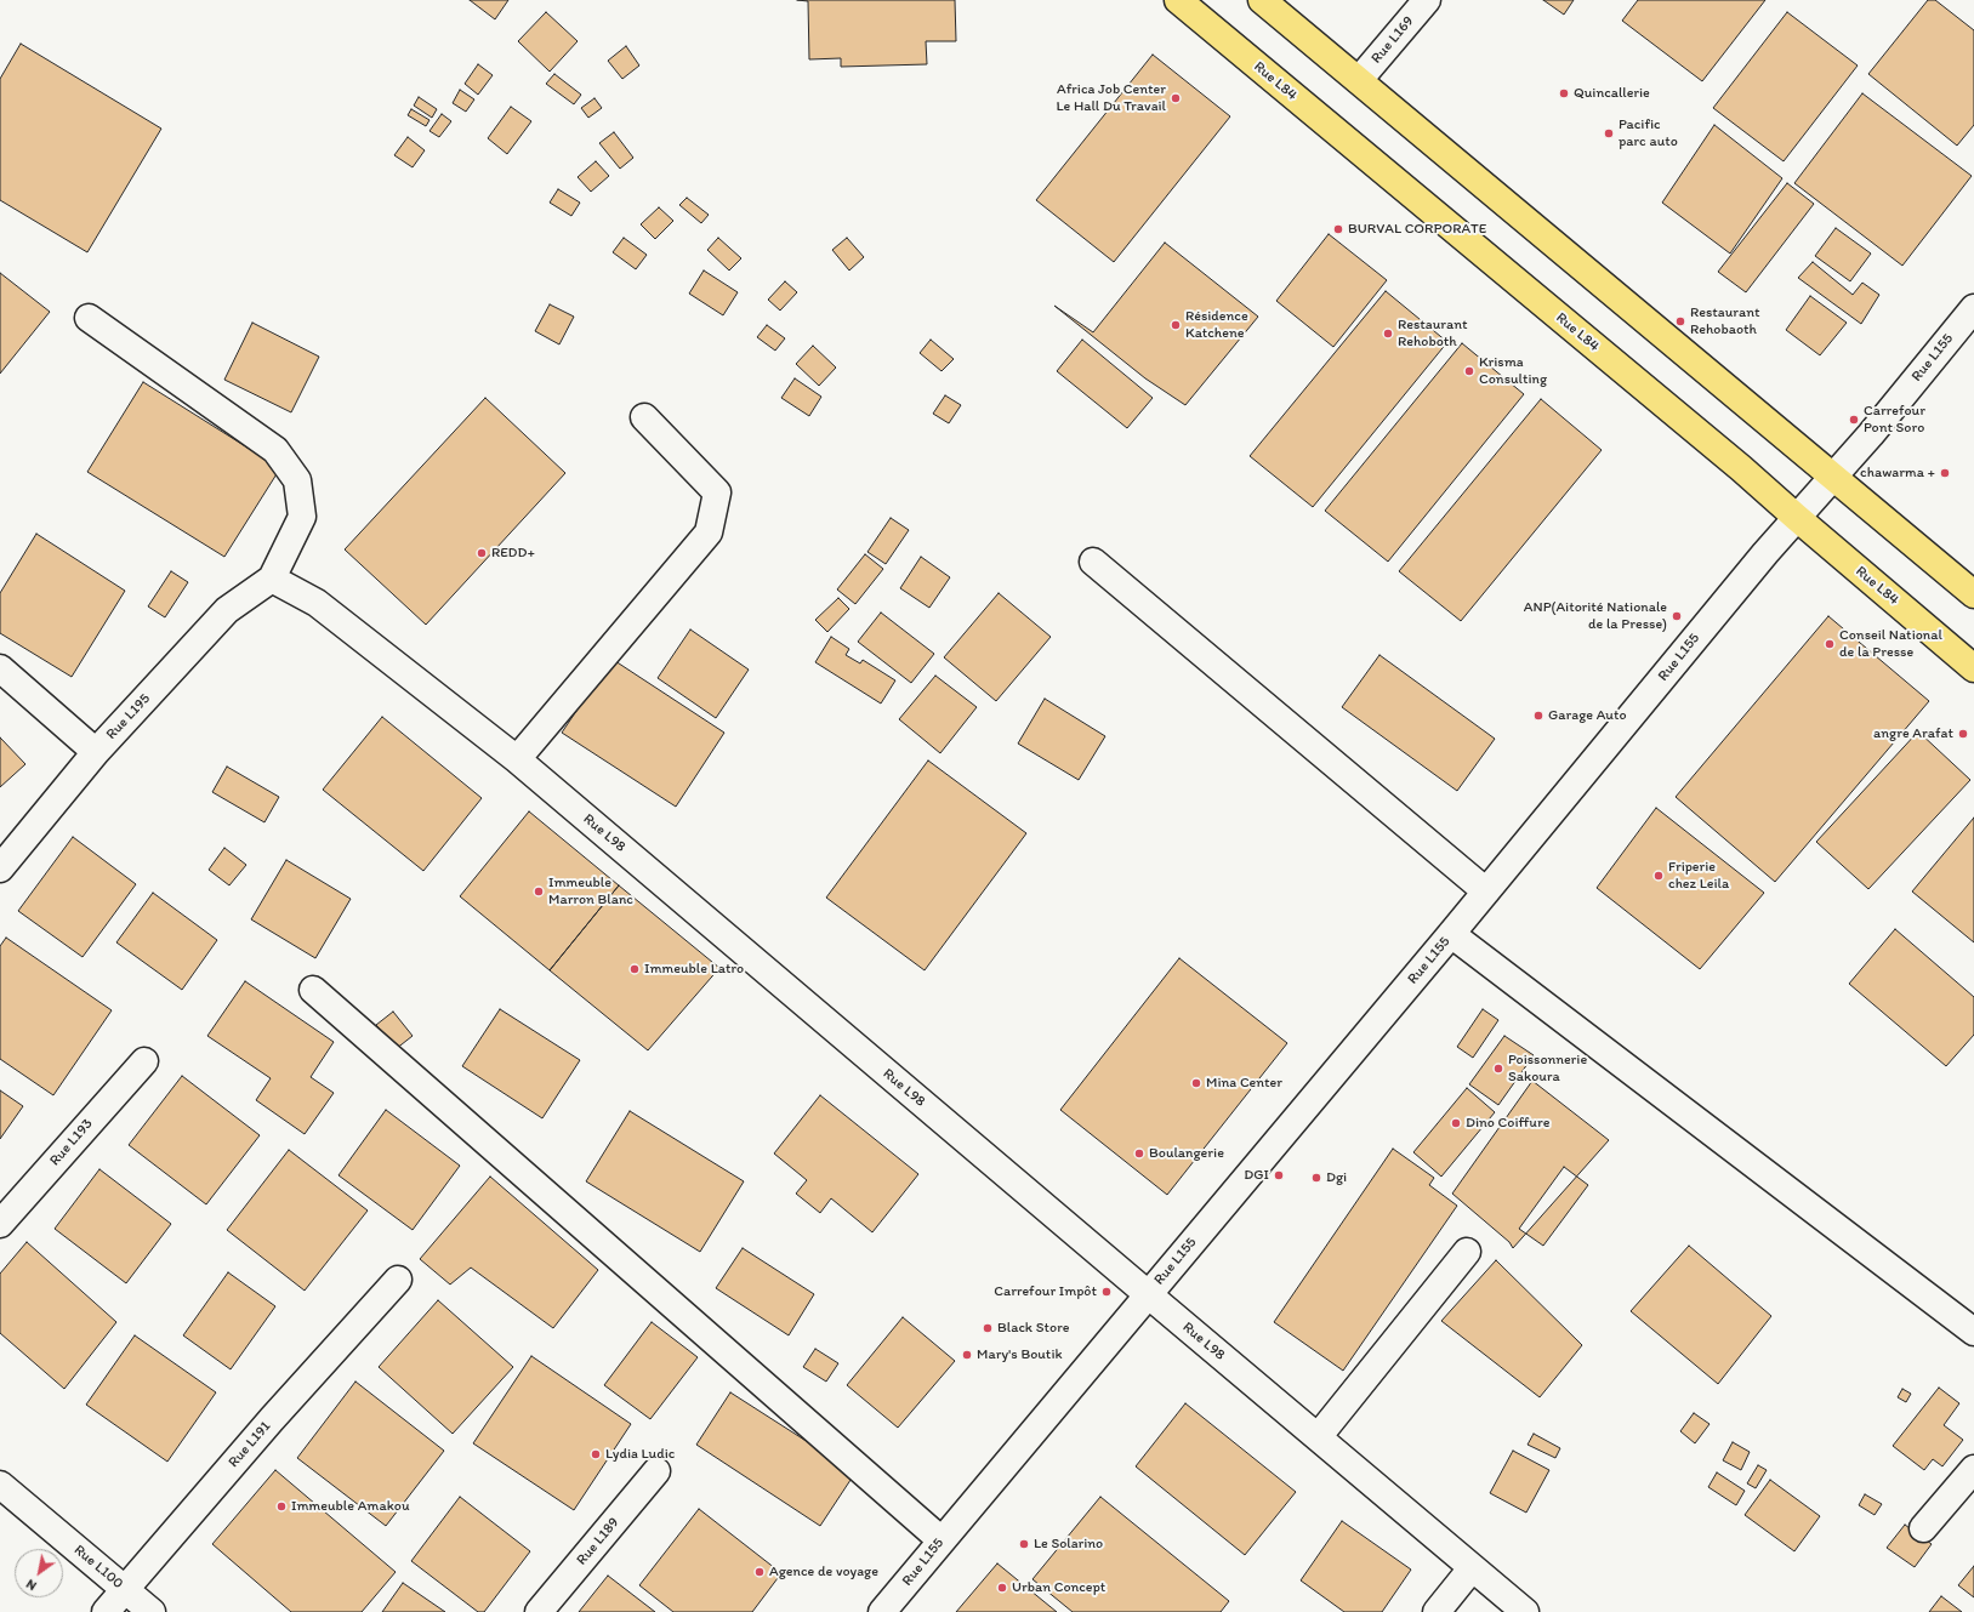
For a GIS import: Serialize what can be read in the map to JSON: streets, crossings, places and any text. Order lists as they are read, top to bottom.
{
  "streets": {
    "main road": ["Rue L84"],
    "street": [
      "Rue L169",
      "Rue L155",
      "Rue L195",
      "Rue L98",
      "Rue L193",
      "Rue L191",
      "Rue L189",
      "Rue L100"
    ]
  },
  "crossings": [
    ["Rue L84", "Rue L155"],
    ["Rue L155", "Rue L98"],
    ["Rue L195", "Rue L98"],
    ["Rue L191", "Rue L100"]
  ],
  "places": [
    "Quincallerie",
    "Africa Job Center Le Hall Du Travail",
    "Pacific parc auto",
    "BURVAL CORPORATE",
    "Restaurant Rehobaoth",
    "Résidence Katchene",
    "Restaurant Rehoboth",
    "Krisma Consulting",
    "Carrefour Pont Soro",
    "chawarma +",
    "REDD+",
    "ANP(Aitorité Nationale de la Presse)",
    "Conseil National de la Presse",
    "Garage Auto",
    "angre Arafat",
    "Friperie chez Leila",
    "Immeuble Marron Blanc",
    "Immeuble Latro",
    "Poissonnerie Sakoura",
    "Mina Center",
    "Dino Coiffure",
    "Boulangerie",
    "DGI",
    "Dgi",
    "Carrefour Impôt",
    "Black Store",
    "Mary's Boutik",
    "Lydia Ludic",
    "Immeuble Amakou",
    "Le Solarino",
    "Agence de voyage",
    "Urban Concept"
  ],
  "north": "bottom left"
}
